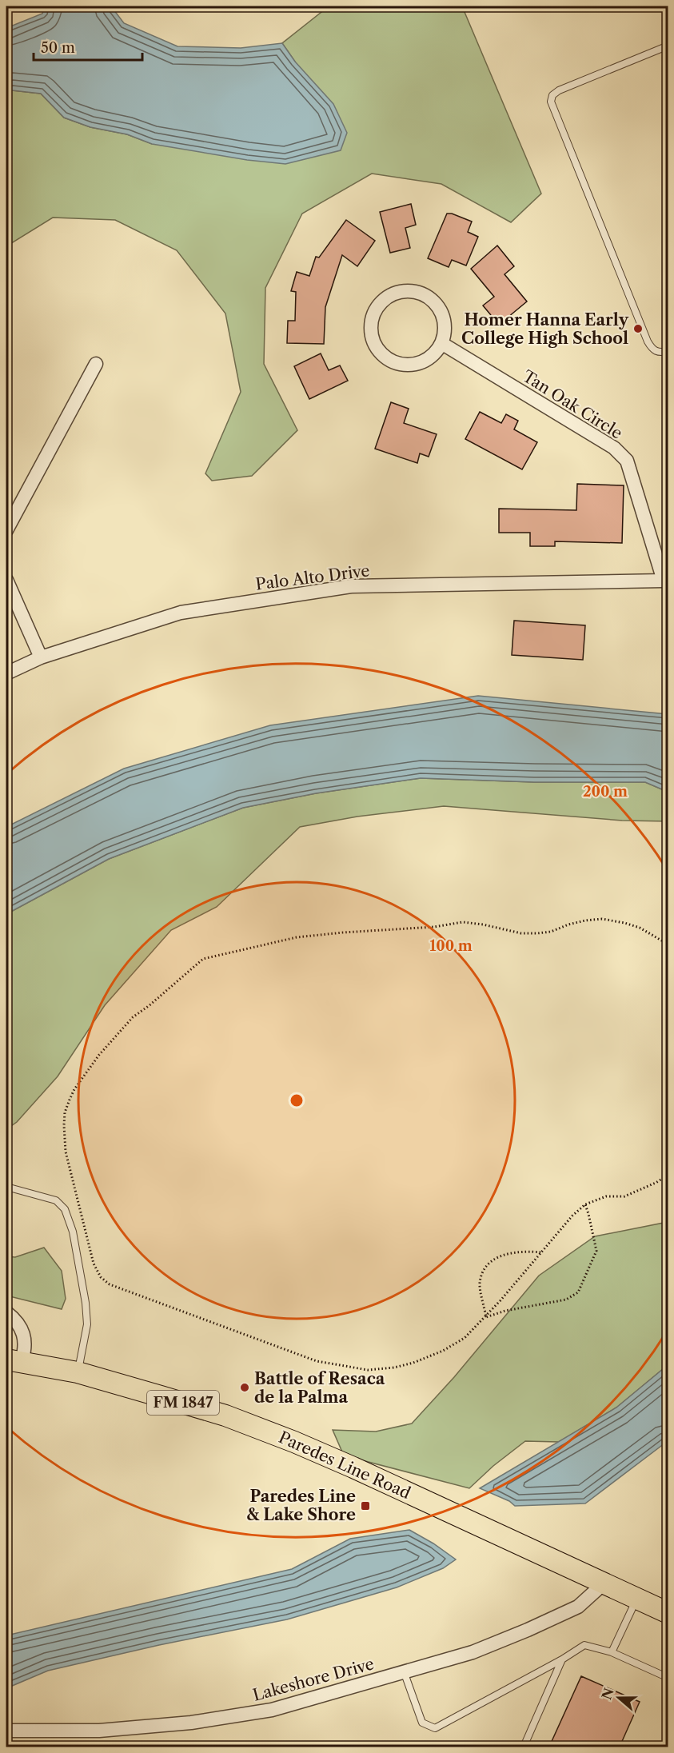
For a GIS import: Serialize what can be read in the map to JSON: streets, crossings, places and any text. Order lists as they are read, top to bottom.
{
  "streets": {
    "main road": ["FM 1847", "Paredes Line Road"],
    "street": ["Tan Oak Circle", "Palo Alto Drive", "Lakeshore Drive"]
  },
  "crossings": [
    ["Tan Oak Circle", "Palo Alto Drive"],
    ["Paredes Line Road", "Lakeshore Drive"]
  ],
  "places": {
    "other": ["Homer Hanna Early College High School", "Battle of Resaca de la Palma"],
    "transit": ["Paredes Line & Lake Shore"]
  },
  "scale_bar": "50 m",
  "north": "left",
  "rings": ["200 m", "100 m"]
}
